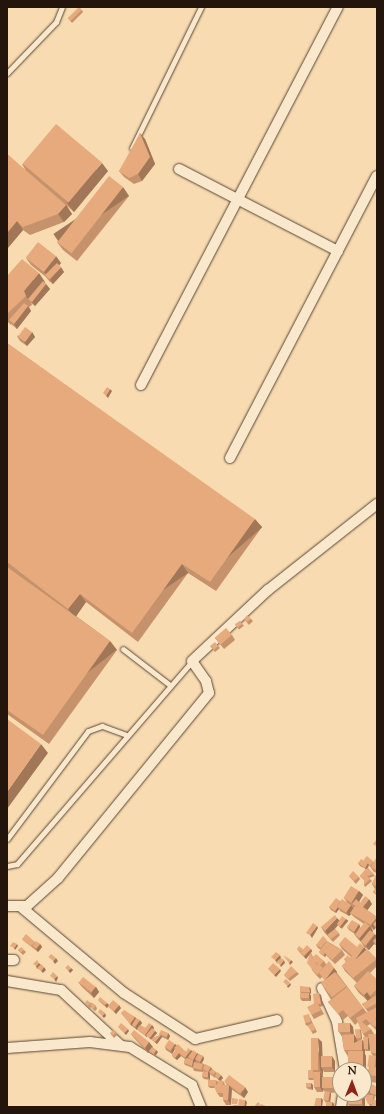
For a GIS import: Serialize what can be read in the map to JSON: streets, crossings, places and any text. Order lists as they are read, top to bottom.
{
  "north": "top"
}
